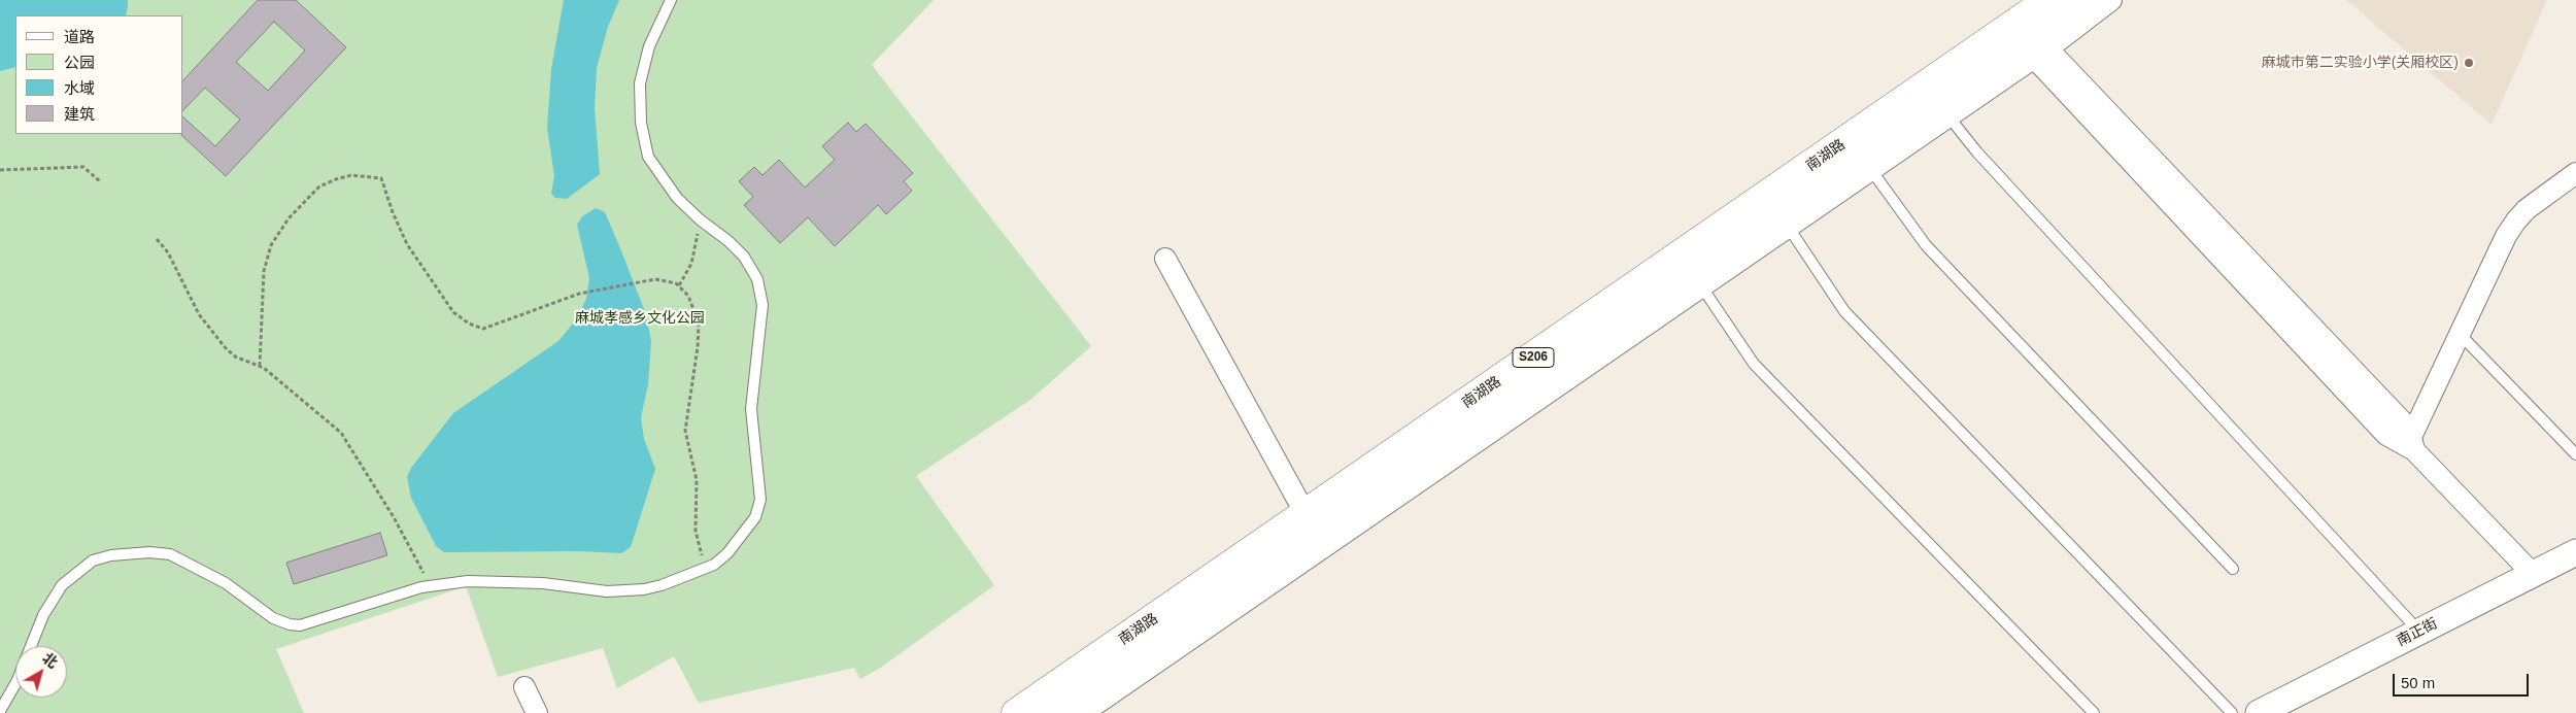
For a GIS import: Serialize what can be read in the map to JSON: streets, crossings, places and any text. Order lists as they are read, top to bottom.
{
  "streets": {
    "main road": ["南湖路", "S206"],
    "street": ["南正街"]
  },
  "parks": ["麻城孝感乡文化公园"],
  "places": ["麻城市第二实验小学(关厢校区)"],
  "legend": [
    "道路",
    "公园",
    "水域",
    "建筑"
  ],
  "scale_bar": "50 m",
  "north": "top right"
}
